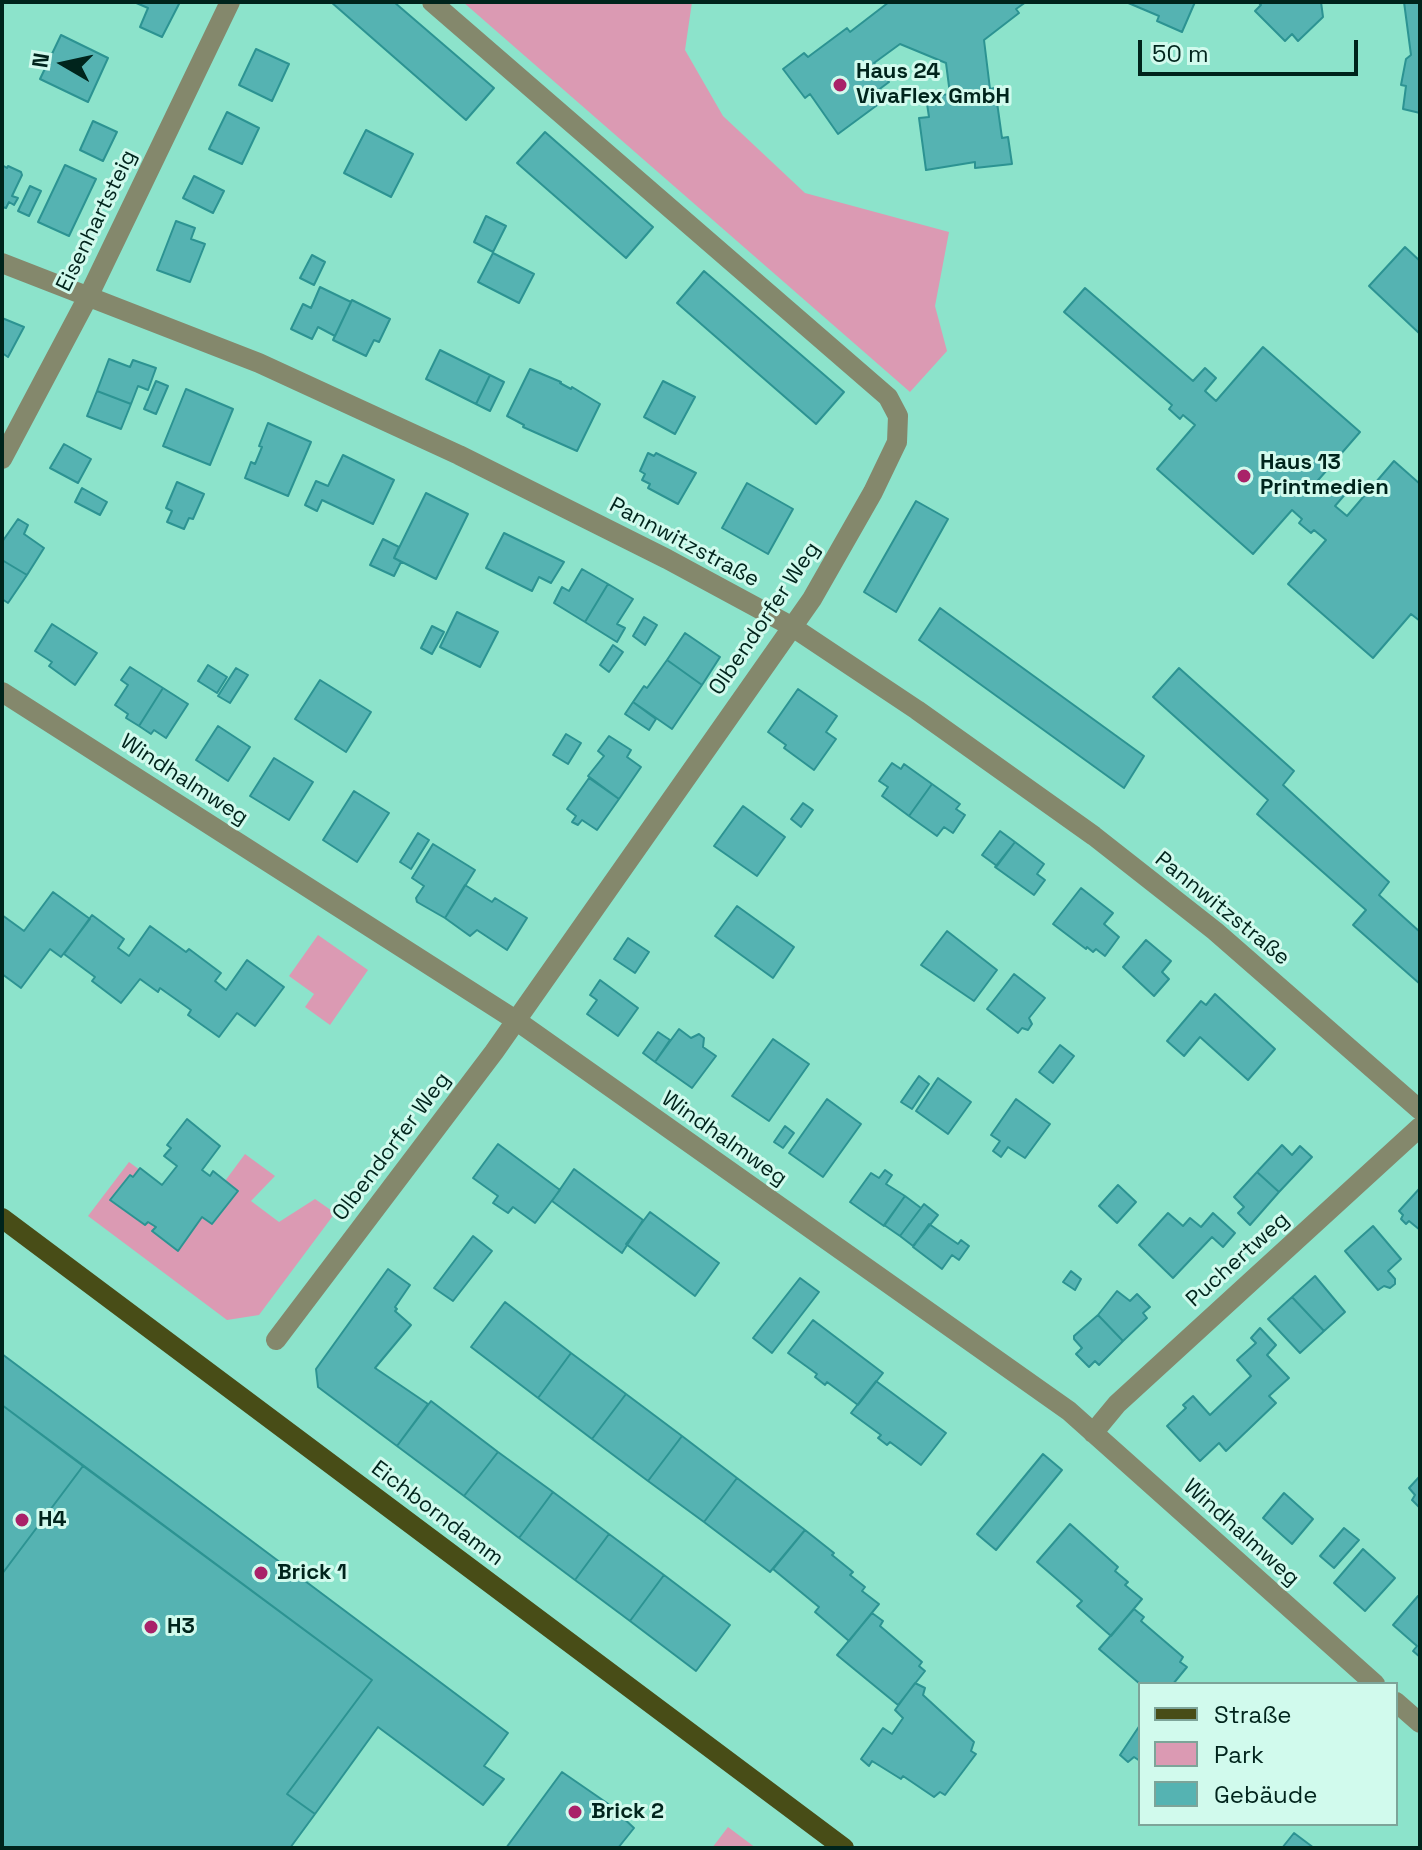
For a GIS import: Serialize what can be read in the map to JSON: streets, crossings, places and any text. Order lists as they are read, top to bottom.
{
  "streets": {
    "main road": ["Eichborndamm"],
    "street": [
      "Eisenhartsteig",
      "Pannwitzstraße",
      "Olbendorfer Weg",
      "Windhalmweg",
      "Puchertweg"
    ]
  },
  "crossings": [
    ["Eisenhartsteig", "Pannwitzstraße"],
    ["Pannwitzstraße", "Olbendorfer Weg"],
    ["Olbendorfer Weg", "Windhalmweg"],
    ["Windhalmweg", "Puchertweg"]
  ],
  "places": [
    "Haus 24 VivaFlex GmbH",
    "Haus 13 Printmedien",
    "H4",
    "Brick 1",
    "H3",
    "Brick 2"
  ],
  "legend": ["Straße", "Park", "Gebäude"],
  "scale_bar": "50 m",
  "north": "left"
}
